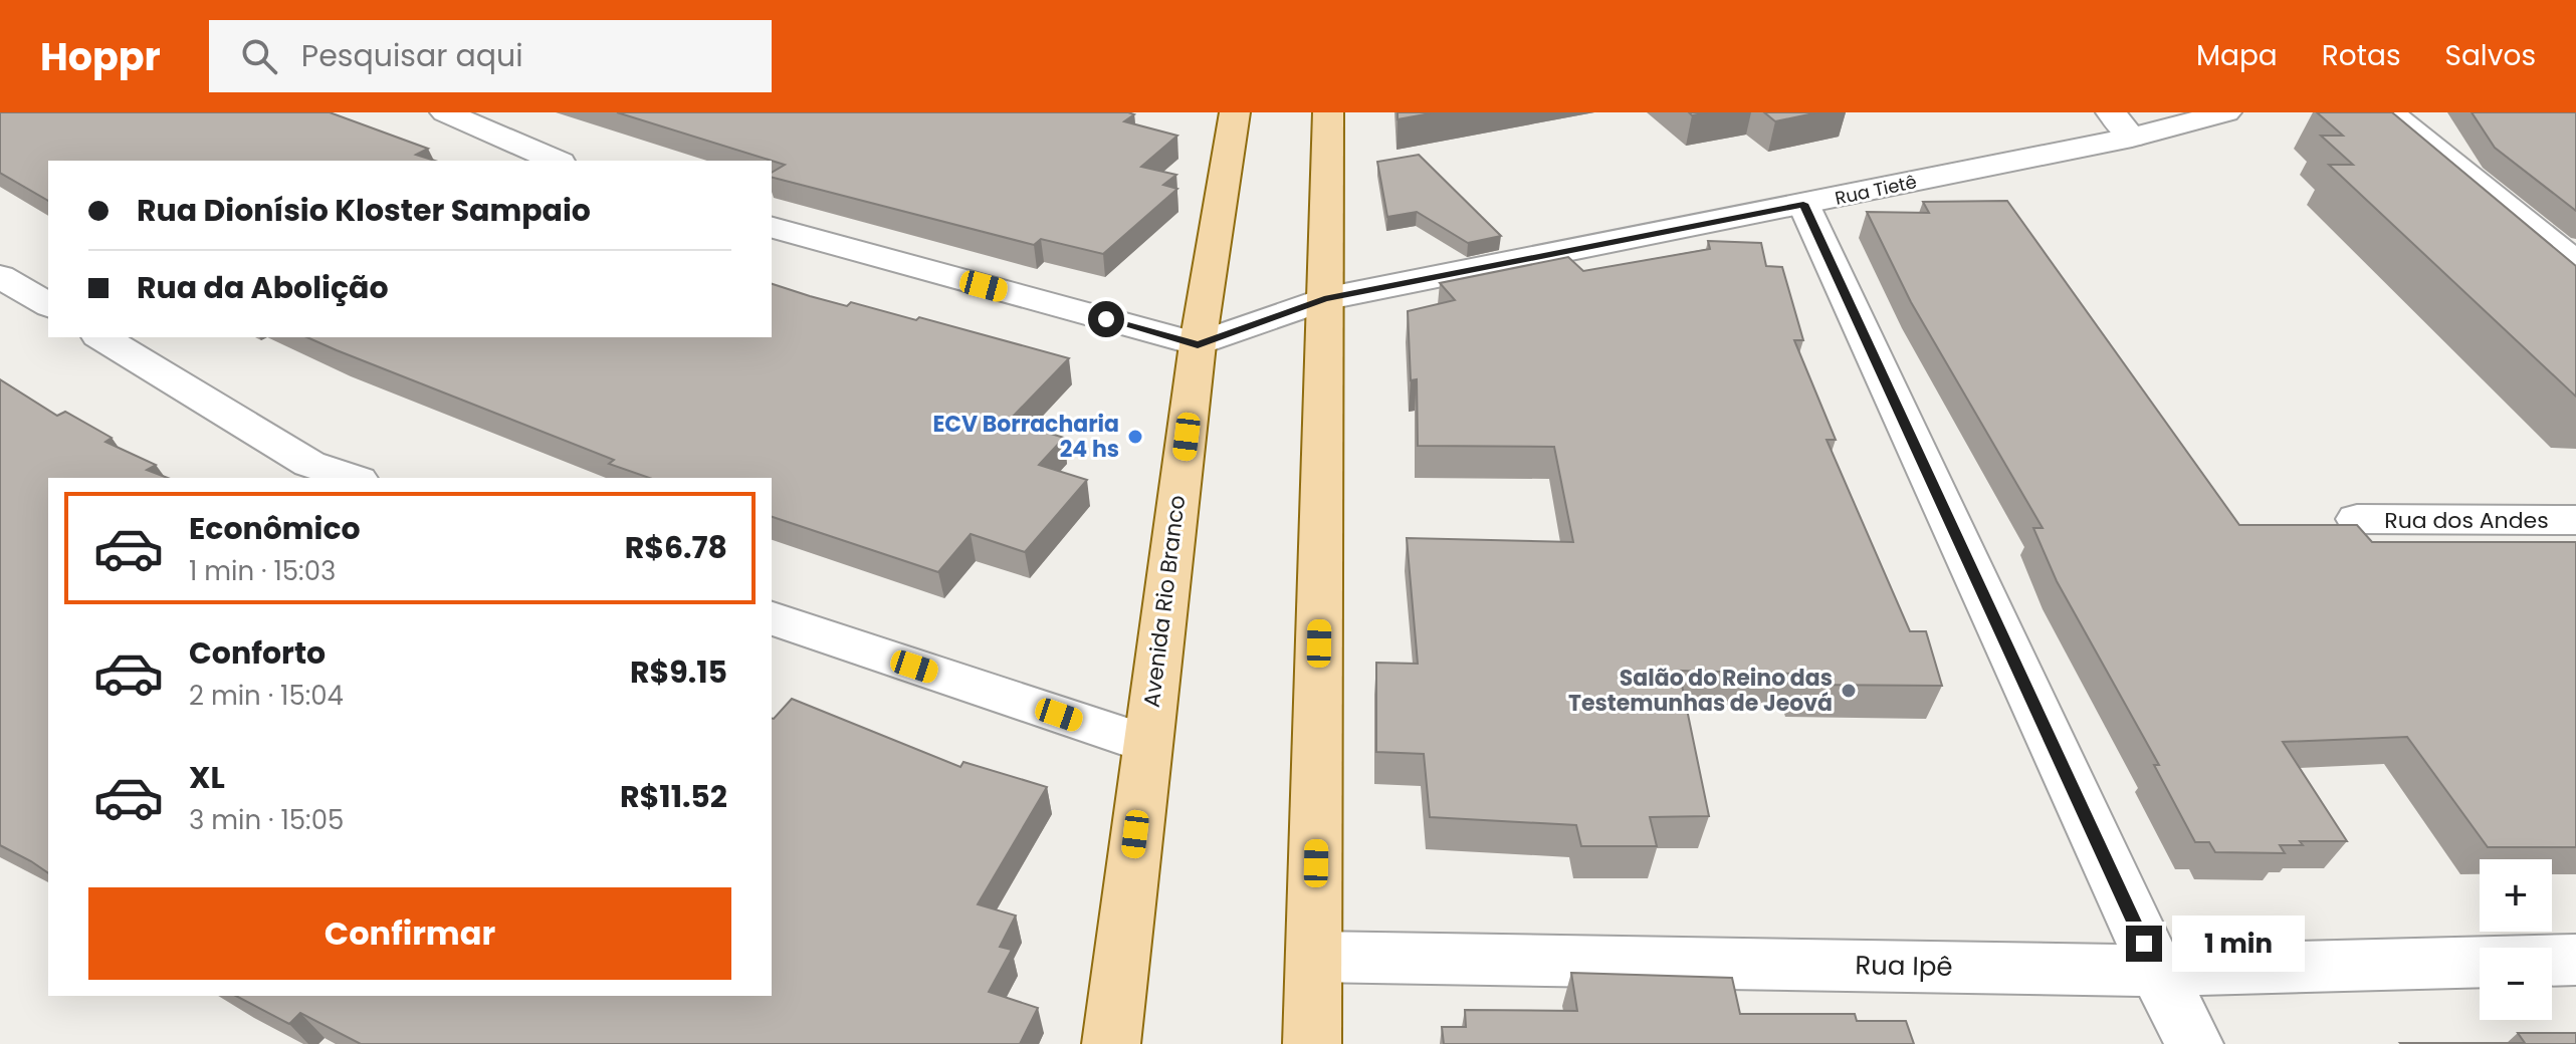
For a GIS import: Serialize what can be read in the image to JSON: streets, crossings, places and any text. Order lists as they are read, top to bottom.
{
  "streets": {
    "main road": ["Avenida Rio Branco"],
    "street": ["Rua Tietê", "Rua dos Andes", "Rua Ipê"]
  },
  "crossings": [
    ["Rua Tietê", "Avenida Rio Branco"]
  ],
  "places": ["ECV Borracharia 24 hs", "Salão do Reino das Testemunhas de Jeová"],
  "page": {
    "header": "Hoppr",
    "search": "Pesquisar aqui",
    "nav": ["Mapa", "Rotas", "Salvos"],
    "banner": ["Rua Dionísio Kloster Sampaio", "Rua da Abolição"],
    "list": [
      {
        "name": "Econômico",
        "note": "1 min · 15:03",
        "value": "R$6.78"
      },
      {
        "name": "Conforto",
        "note": "2 min · 15:04",
        "value": "R$9.15"
      },
      {
        "name": "XL",
        "note": "3 min · 15:05",
        "value": "R$11.52"
      }
    ],
    "map_buttons": ["+", "−"],
    "buttons": "Confirmar",
    "bubble": "1 min"
  }
}
